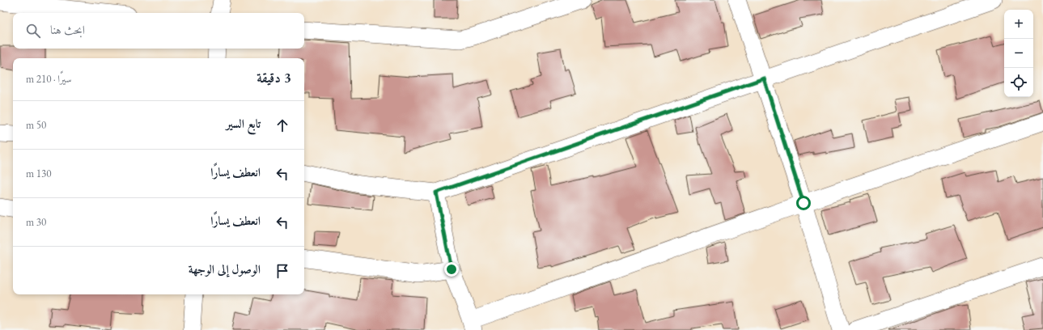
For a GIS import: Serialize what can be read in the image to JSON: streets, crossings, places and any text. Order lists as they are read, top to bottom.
{
  "page": {
    "map_buttons": ["+", "−"],
    "search": "ابحث هنا",
    "heading": ["3 دقيقة", "سيرًا · 210 m"],
    "list": [
      ["تابع السير", "50 m"],
      ["انعطف يسارًا", "130 m"],
      ["انعطف يسارًا", "30 m"],
      "الوصول إلى الوجهة"
    ]
  }
}
